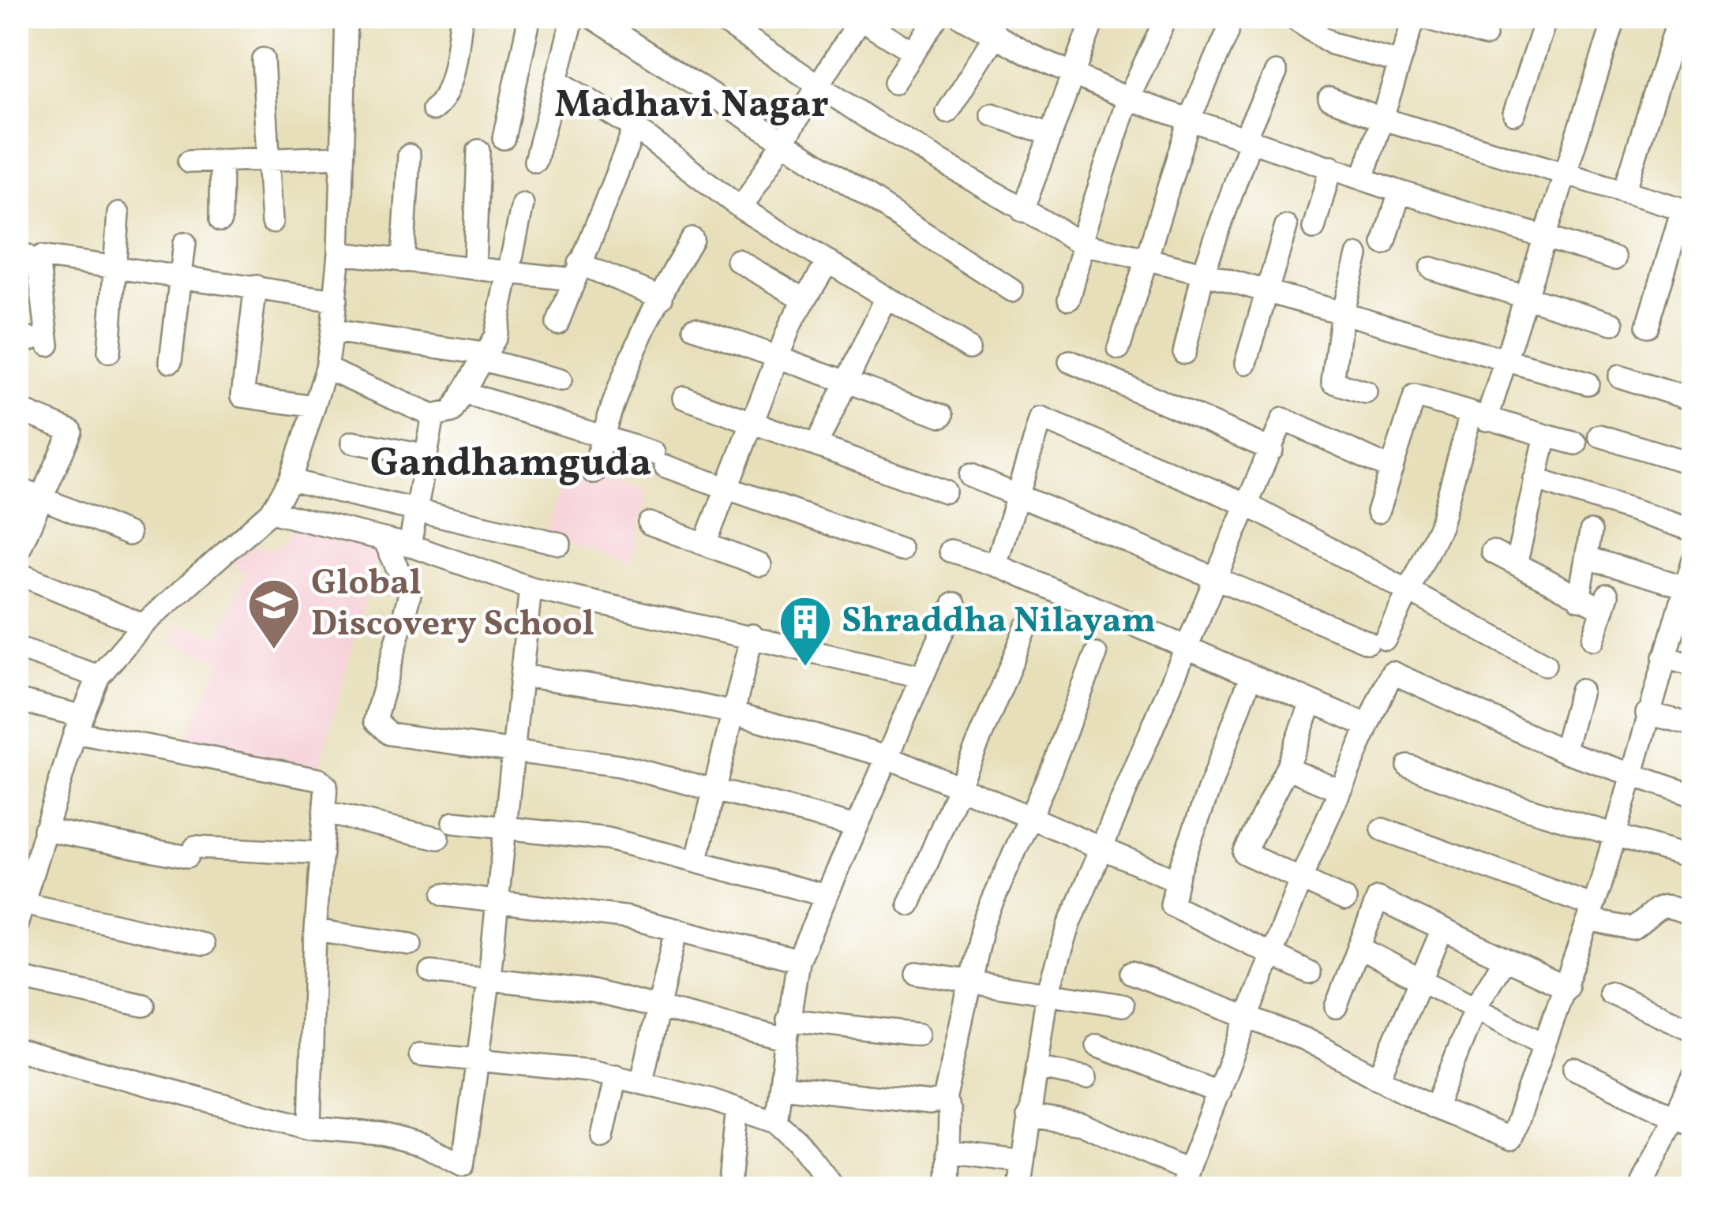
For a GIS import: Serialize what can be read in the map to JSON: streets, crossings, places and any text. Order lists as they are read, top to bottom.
{
  "districts": ["Madhavi Nagar", "Gandhamguda"],
  "places": {
    "school or university": ["Global Discovery School"],
    "building": ["Shraddha Nilayam"]
  }
}
